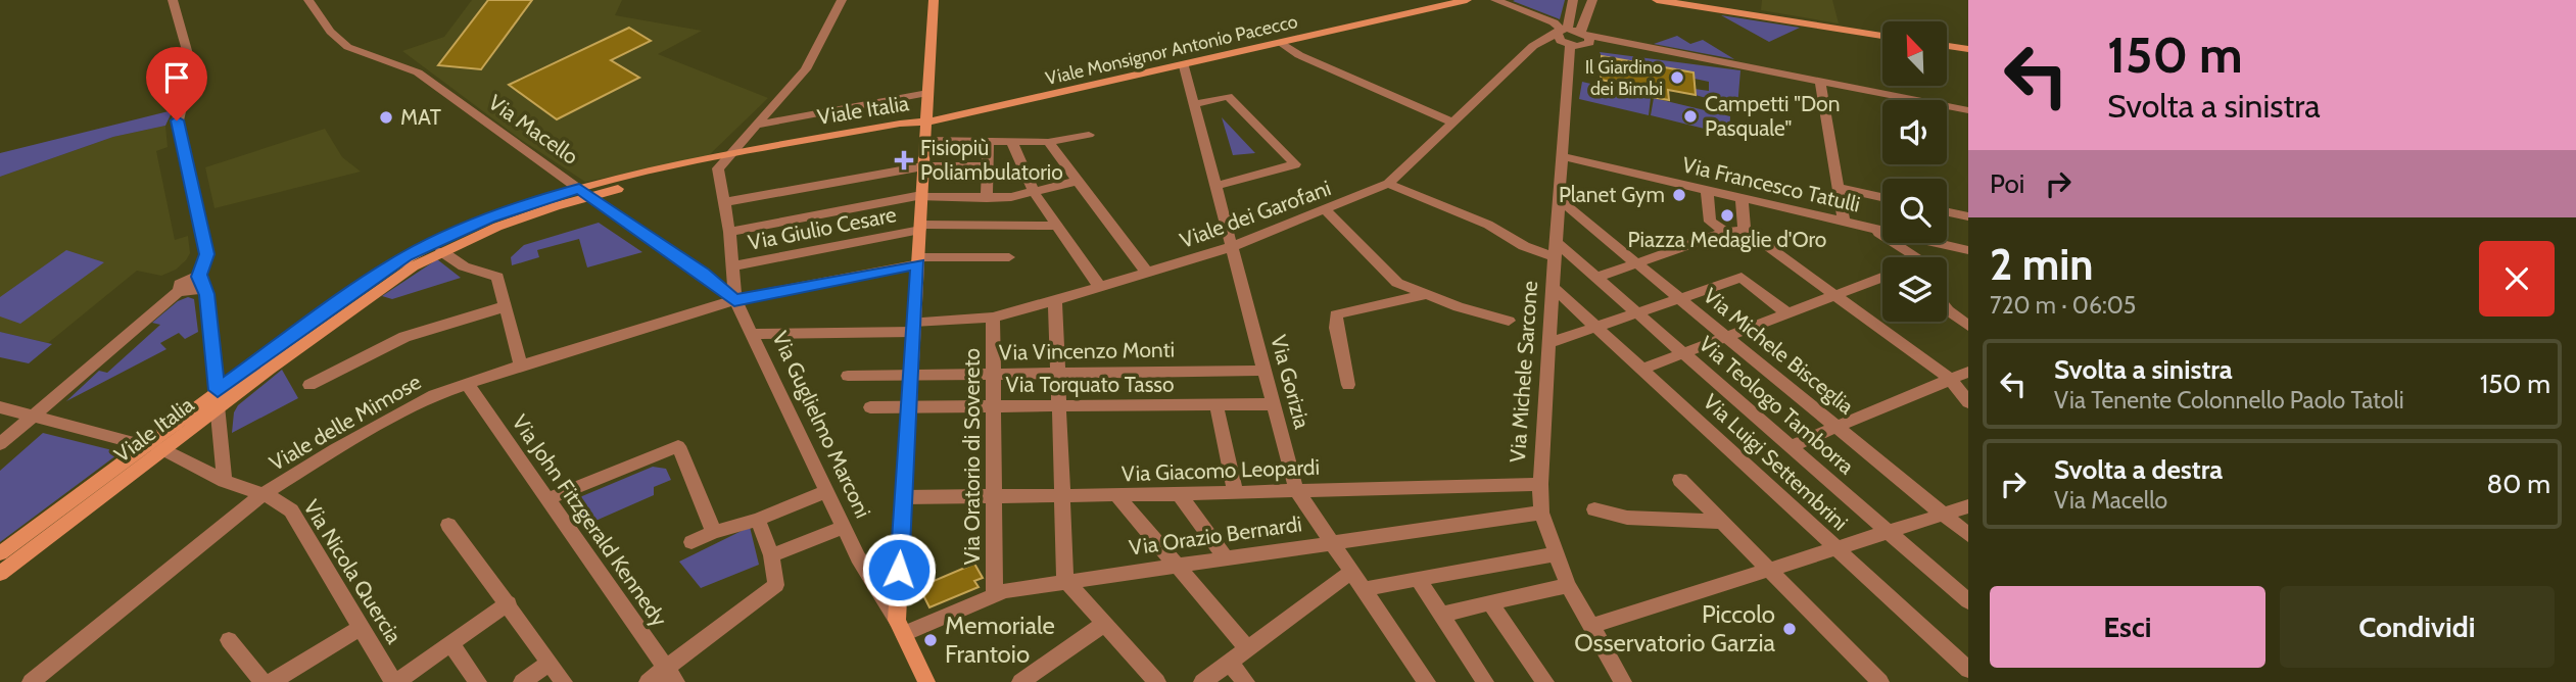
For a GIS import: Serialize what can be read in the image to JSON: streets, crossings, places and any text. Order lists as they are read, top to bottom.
{
  "streets": {
    "main road": ["Viale Monsignor Antonio Pacecco", "Viale Italia", "Via Guglielmo Marconi"],
    "street": [
      "Via Macello",
      "Via Francesco Tatulli",
      "Viale dei Garofani",
      "Via Giulio Cesare",
      "Via Vincenzo Monti",
      "Via Michele Bisceglia",
      "Via Michele Sarcone",
      "Via Gorizia",
      "Via Torquato Tasso",
      "Via Teologo Tamborra",
      "Viale delle Mimose",
      "Via Oratorio di Sovereto",
      "Via Luigi Settembrini",
      "Via Giacomo Leopardi",
      "Via John Fitzgerald Kennedy",
      "Via Orazio Bernardi",
      "Via Nicola Quercia"
    ]
  },
  "crossings": [
    ["Viale Monsignor Antonio Pacecco", "Viale Italia"],
    ["Viale Monsignor Antonio Pacecco", "Via Gorizia"],
    ["Viale Italia", "Via Macello"],
    ["Viale Italia", "Via Nicola Quercia"],
    ["Via Macello", "Viale delle Mimose"],
    ["Via Macello", "Via Guglielmo Marconi"],
    ["Via Francesco Tatulli", "Via Michele Sarcone"],
    ["Viale dei Garofani", "Via Gorizia"],
    ["Viale dei Garofani", "Via Guglielmo Marconi"],
    ["Viale dei Garofani", "Via Oratorio di Sovereto"],
    ["Via Vincenzo Monti", "Via Gorizia"],
    ["Via Vincenzo Monti", "Via Oratorio di Sovereto"],
    ["Via Michele Bisceglia", "Via Michele Sarcone"],
    ["Via Michele Sarcone", "Via Teologo Tamborra"],
    ["Via Michele Sarcone", "Via Luigi Settembrini"],
    ["Via Michele Sarcone", "Via Giacomo Leopardi"],
    ["Via Michele Sarcone", "Via Orazio Bernardi"],
    ["Via Gorizia", "Via Torquato Tasso"],
    ["Via Gorizia", "Via Giacomo Leopardi"],
    ["Via Gorizia", "Via Orazio Bernardi"],
    ["Via Torquato Tasso", "Via Oratorio di Sovereto"],
    ["Viale delle Mimose", "Via Guglielmo Marconi"],
    ["Viale delle Mimose", "Via John Fitzgerald Kennedy"],
    ["Viale delle Mimose", "Via Nicola Quercia"],
    ["Via Guglielmo Marconi", "Via Orazio Bernardi"],
    ["Via Oratorio di Sovereto", "Via Giacomo Leopardi"],
    ["Via Oratorio di Sovereto", "Via Orazio Bernardi"]
  ],
  "places": {
    "other": [
      "Il Giardino dei Bimbi",
      "Campetti \"Don Pasquale\"",
      "MAT",
      "Planet Gym",
      "Piazza Medaglie d'Oro",
      "Piccolo Osservatorio Garzia",
      "Memoriale Frantoio"
    ],
    "health": ["Fisiopiù Poliambulatorio"]
  },
  "north": "top left",
  "page": {
    "turn": ["150 m", "Svolta a sinistra"],
    "then": "Poi",
    "heading": ["2 min", "720 m · 06:05"],
    "list": [
      {
        "name": "Svolta a sinistra",
        "note": "Via Tenente Colonnello Paolo Tatoli",
        "value": "150 m"
      },
      {
        "name": "Svolta a destra",
        "note": "Via Macello",
        "value": "80 m"
      }
    ],
    "buttons": ["Esci", "Condividi"]
  }
}
